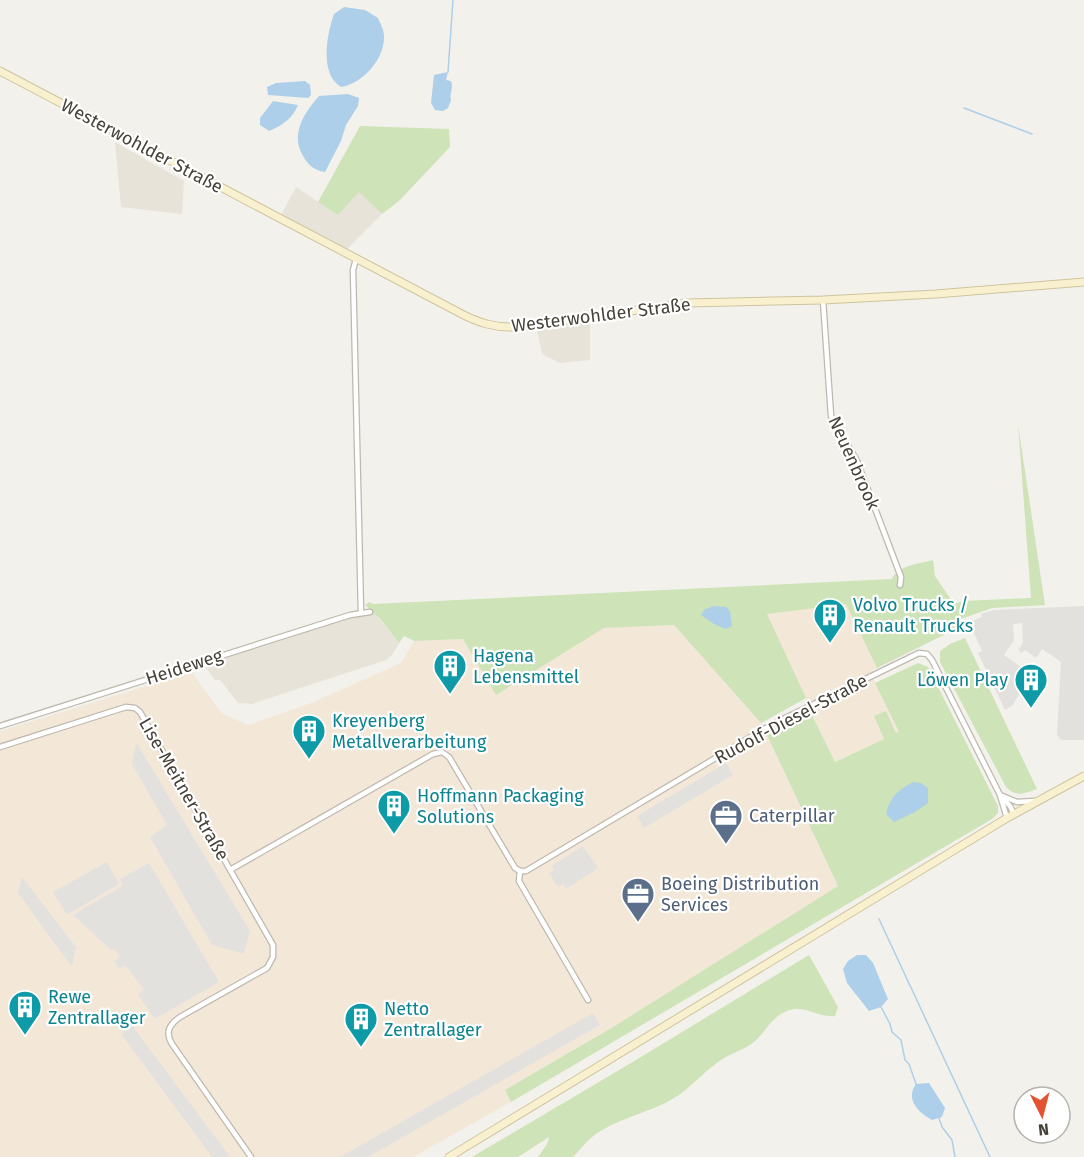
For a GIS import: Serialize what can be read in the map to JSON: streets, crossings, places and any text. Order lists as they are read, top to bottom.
{
  "streets": {
    "street": [
      "Westerwohlder Straße",
      "Neuenbrook",
      "Heideweg",
      "Rudolf-Diesel-Straße",
      "Lise-Meitner-Straße"
    ]
  },
  "crossings": [
    ["Westerwohlder Straße", "Neuenbrook"]
  ],
  "places": {
    "building": [
      "Volvo Trucks / Renault Trucks",
      "Hagena Lebensmittel",
      "Löwen Play",
      "Kreyenberg Metallverarbeitung",
      "Hoffmann Packaging Solutions",
      "Rewe Zentrallager",
      "Netto Zentrallager"
    ],
    "office": ["Caterpillar", "Boeing Distribution Services"]
  },
  "north": "bottom"
}
